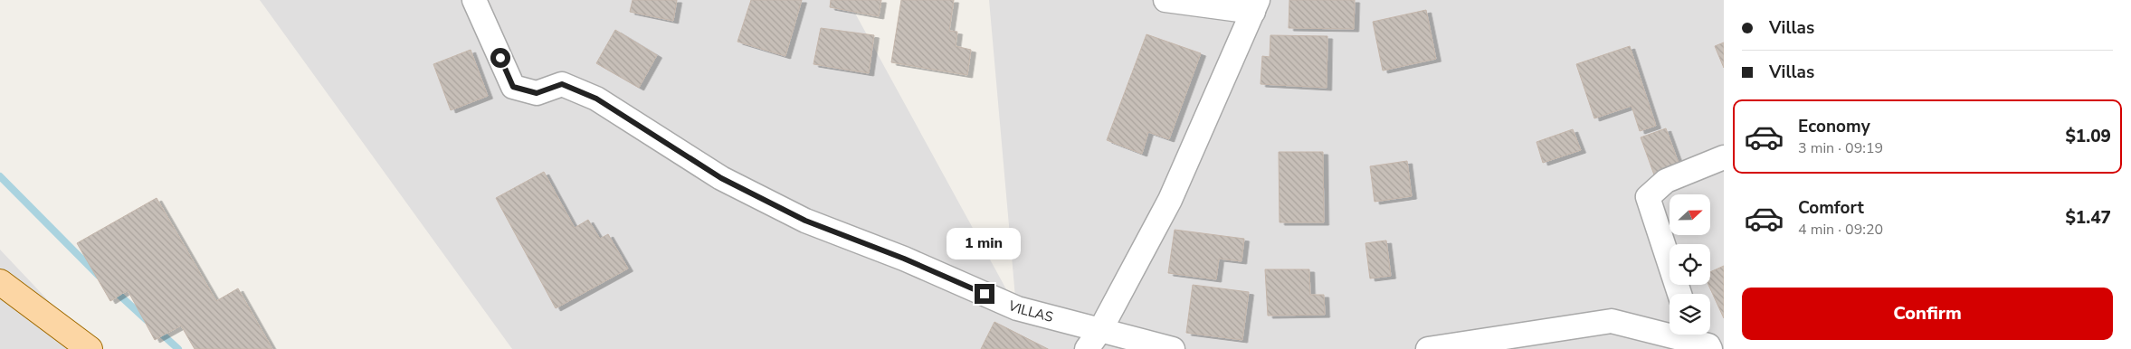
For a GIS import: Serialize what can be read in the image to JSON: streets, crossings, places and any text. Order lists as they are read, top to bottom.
{
  "streets": {
    "street": ["VILLAS"]
  },
  "north": "right",
  "page": {
    "banner": ["Villas", "Villas"],
    "list": [
      {
        "name": "Economy",
        "note": "3 min · 09:19",
        "value": "$1.09"
      },
      {
        "name": "Comfort",
        "note": "4 min · 09:20",
        "value": "$1.47"
      }
    ],
    "bubble": "1 min",
    "buttons": "Confirm"
  }
}
